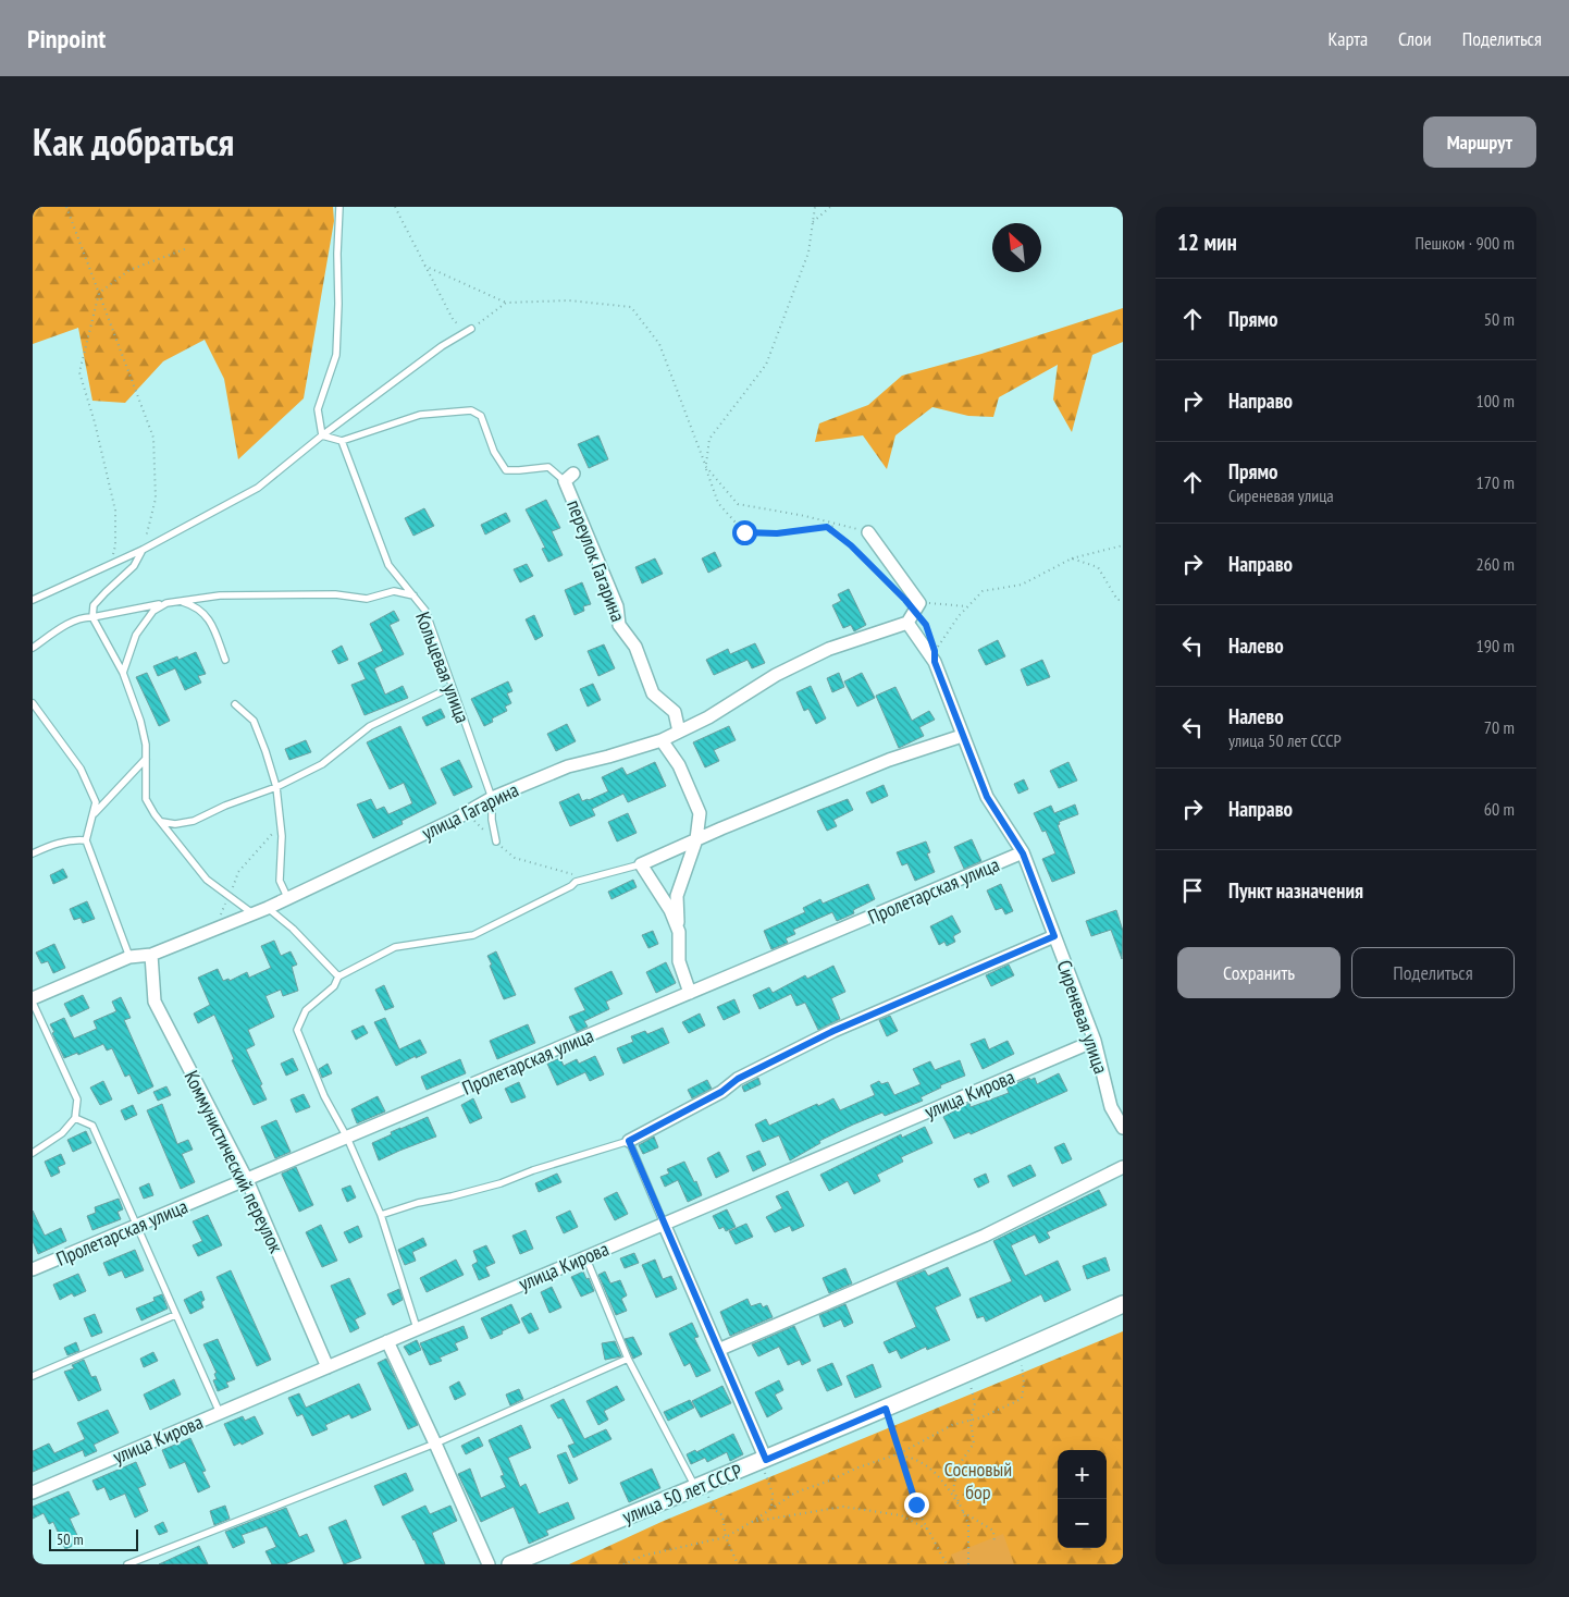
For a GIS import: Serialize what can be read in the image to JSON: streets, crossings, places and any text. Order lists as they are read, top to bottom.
{
  "streets": {
    "street": [
      "переулок Гагарина",
      "улица Гагарина",
      "Пролетарская улица",
      "Сиреневая улица",
      "улица Кирова",
      "Коммунистический переулок",
      "улица 50 лет СССР"
    ],
    "lane": ["Кольцевая улица"]
  },
  "crossings": [
    ["переулок Гагарина", "улица Гагарина"],
    ["Кольцевая улица", "улица Гагарина"],
    ["улица Гагарина", "Сиреневая улица"],
    ["улица Гагарина", "Коммунистический переулок"],
    ["Пролетарская улица", "Сиреневая улица"],
    ["Пролетарская улица", "Коммунистический переулок"],
    ["Сиреневая улица", "улица Кирова"],
    ["улица Кирова", "Коммунистический переулок"]
  ],
  "parks": ["Сосновый бор"],
  "scale_bar": "50 m",
  "north": "top left",
  "page": {
    "header": "Pinpoint",
    "nav": ["Карта", "Слои", "Поделиться"],
    "title": "Как добраться",
    "buttons": [
      "Маршрут",
      ["Сохранить", "Поделиться"]
    ],
    "heading": ["12 мин", "Пешком · 900 m"],
    "list": [
      ["Прямо", "50 m"],
      ["Направо", "100 m"],
      ["Прямо", "Сиреневая улица", "170 m"],
      ["Направо", "260 m"],
      ["Налево", "190 m"],
      ["Налево", "улица 50 лет СССР", "70 m"],
      ["Направо", "60 m"],
      "Пункт назначения"
    ],
    "map_buttons": ["+", "−"],
    "scale": "50 m"
  }
}
